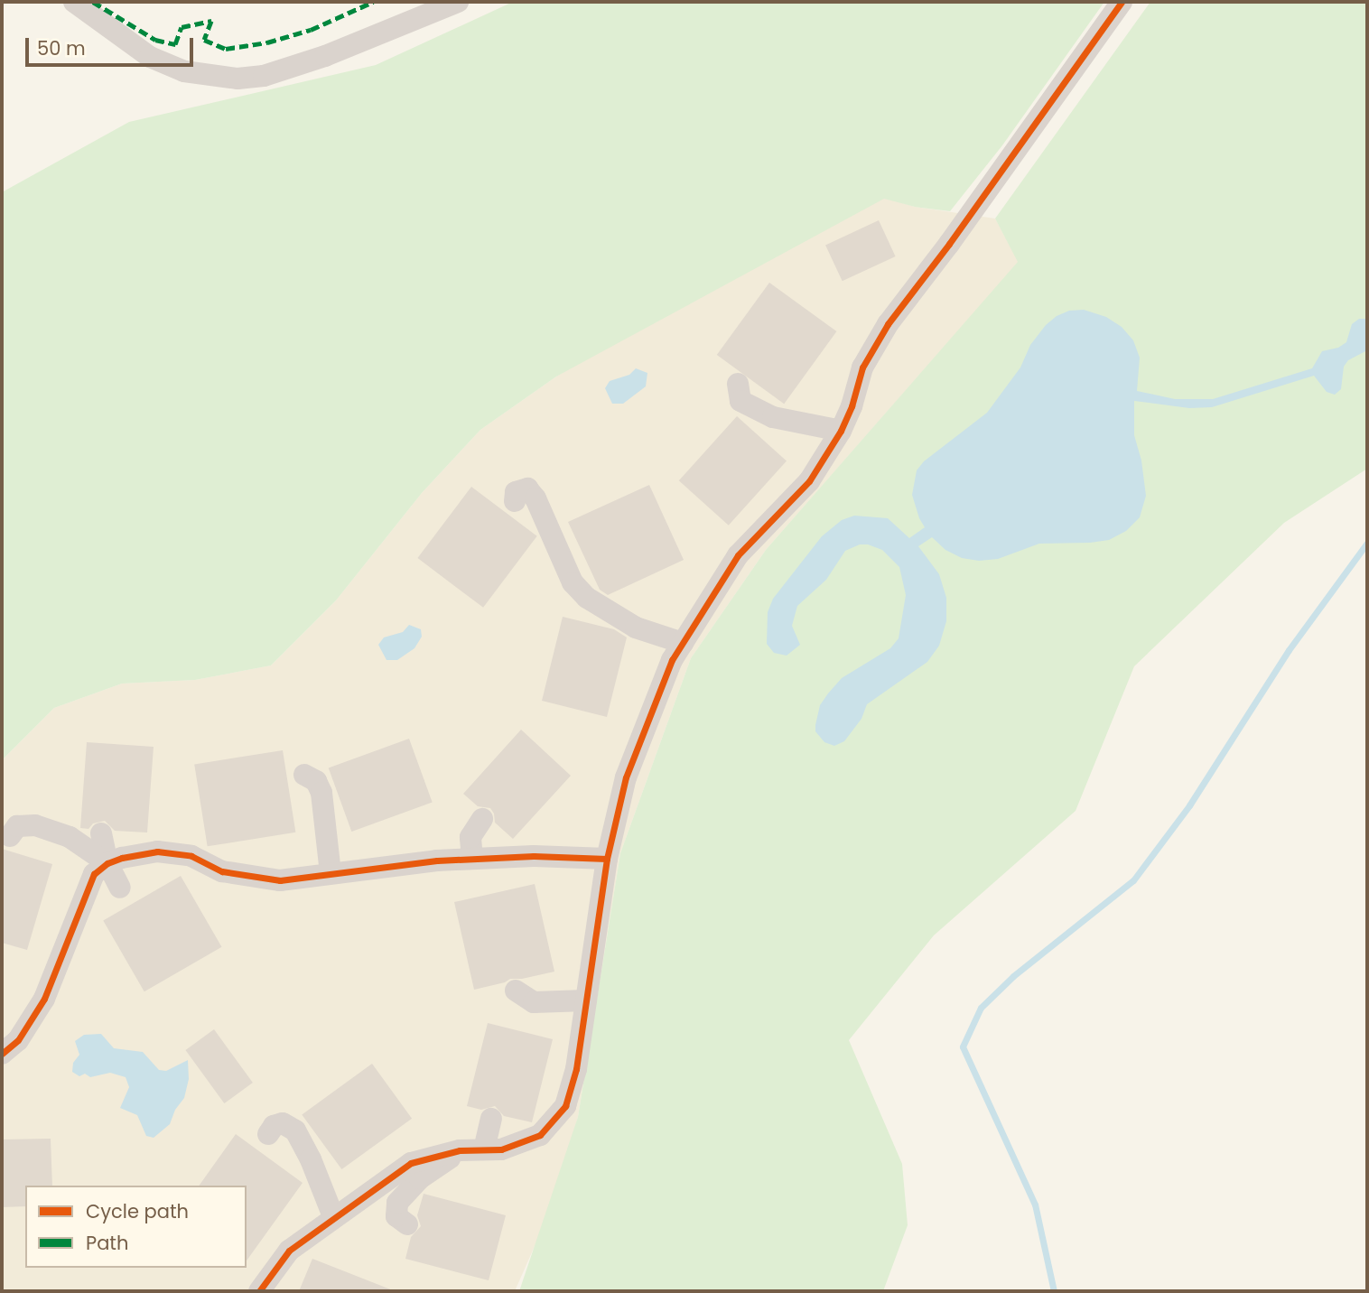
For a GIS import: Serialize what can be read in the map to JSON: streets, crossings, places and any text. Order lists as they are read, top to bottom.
{
  "legend": ["Cycle path", "Path"],
  "scale_bar": "50 m"
}
